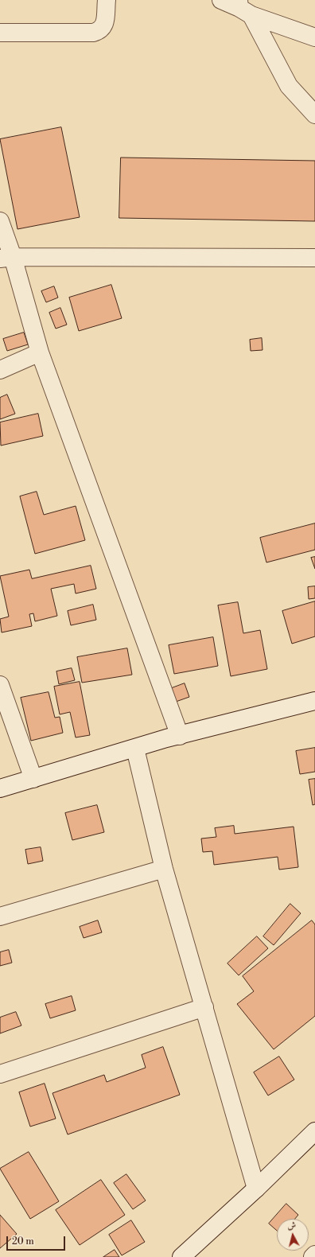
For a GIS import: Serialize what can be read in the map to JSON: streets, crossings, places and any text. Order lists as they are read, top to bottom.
{
  "scale_bar": "20 m",
  "north": "top"
}
